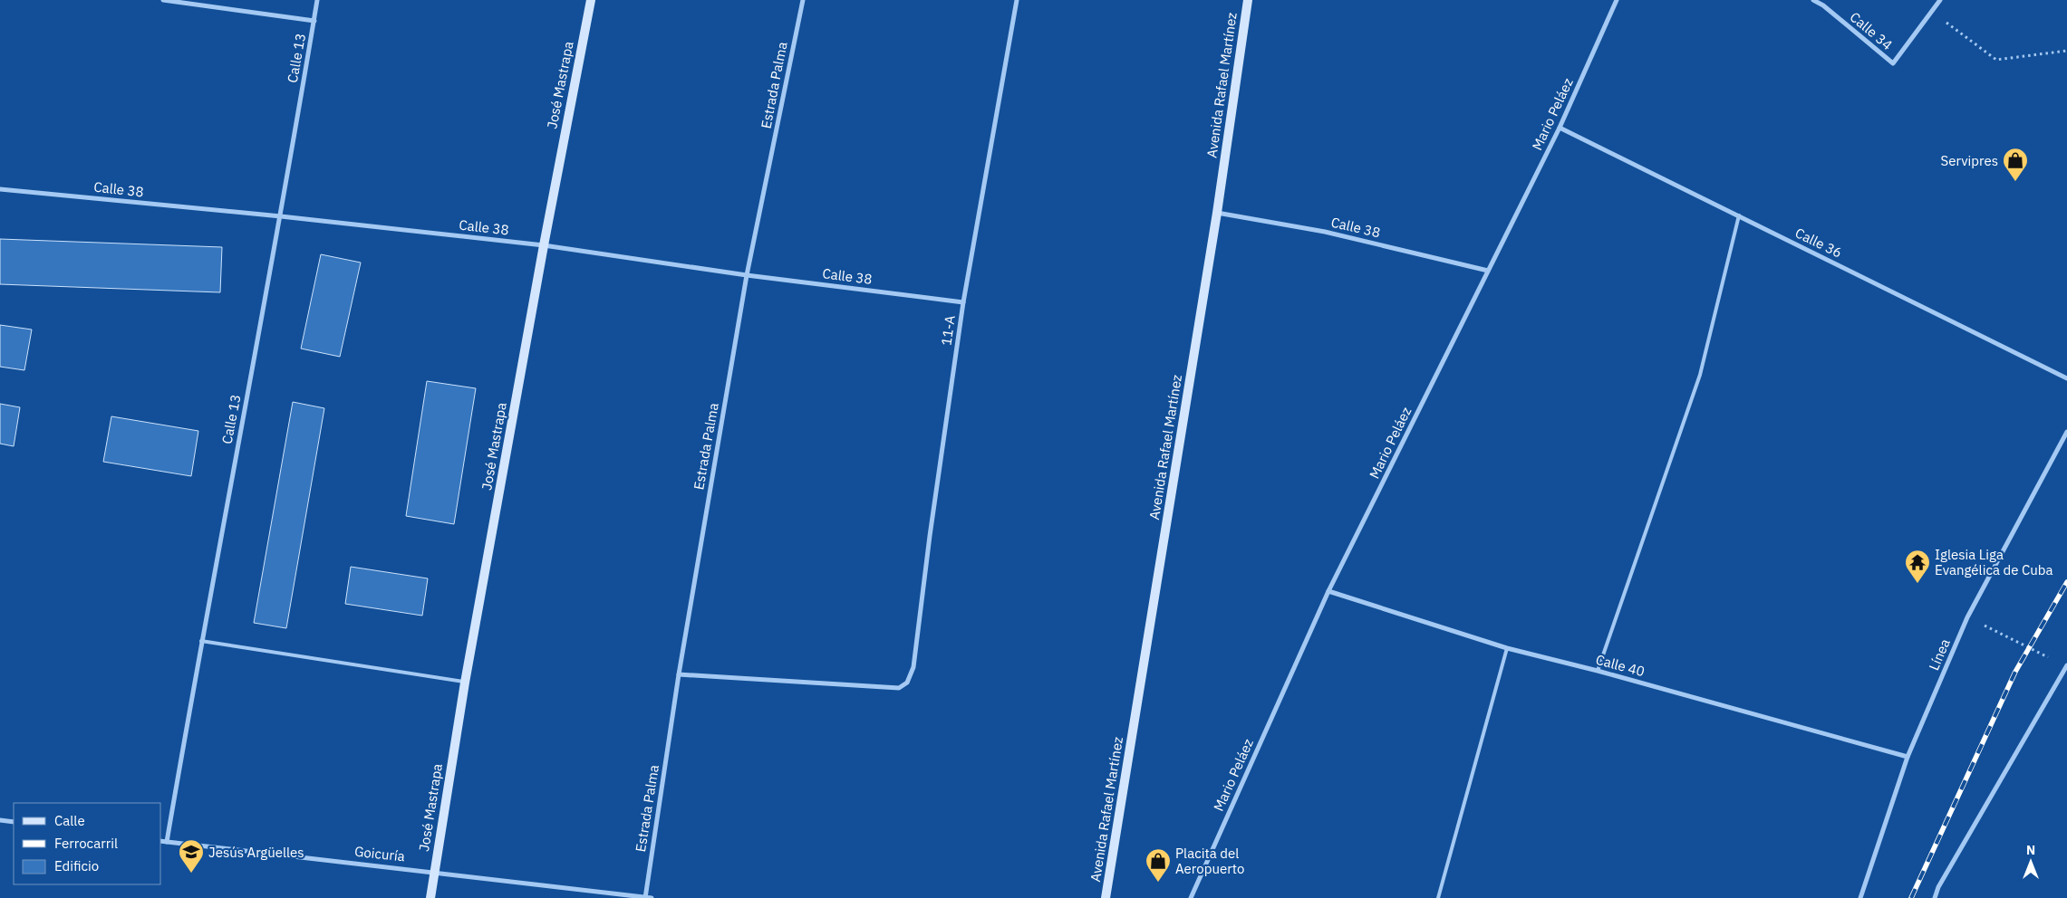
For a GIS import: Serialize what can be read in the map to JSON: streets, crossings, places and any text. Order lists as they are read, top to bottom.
{
  "streets": {
    "street": [
      "Calle 34",
      "Calle 13",
      "José Mastrapa",
      "Estrada Palma",
      "Avenida Rafael Martínez",
      "Mario Peláez",
      "Calle 38",
      "Calle 36",
      "11-A",
      "Línea",
      "Calle 40",
      "Goicuría"
    ]
  },
  "crossings": [
    ["Calle 13", "Calle 38"],
    ["Calle 13", "Goicuría"],
    ["José Mastrapa", "Calle 38"],
    ["José Mastrapa", "Goicuría"],
    ["Estrada Palma", "Calle 38"],
    ["Estrada Palma", "11-A"],
    ["Estrada Palma", "Goicuría"],
    ["Avenida Rafael Martínez", "Calle 38"],
    ["Mario Peláez", "Calle 38"],
    ["Mario Peláez", "Calle 36"],
    ["Mario Peláez", "Calle 40"],
    ["Calle 38", "11-A"],
    ["Línea", "Calle 40"]
  ],
  "places": {
    "shop": ["Servipres", "Placita del Aeropuerto"],
    "temple": ["Iglesia Liga Evangélica de Cuba"],
    "school or university": ["Jesús Argüelles"]
  },
  "legend": ["Calle", "Ferrocarril", "Edificio"],
  "north": "top"
}
